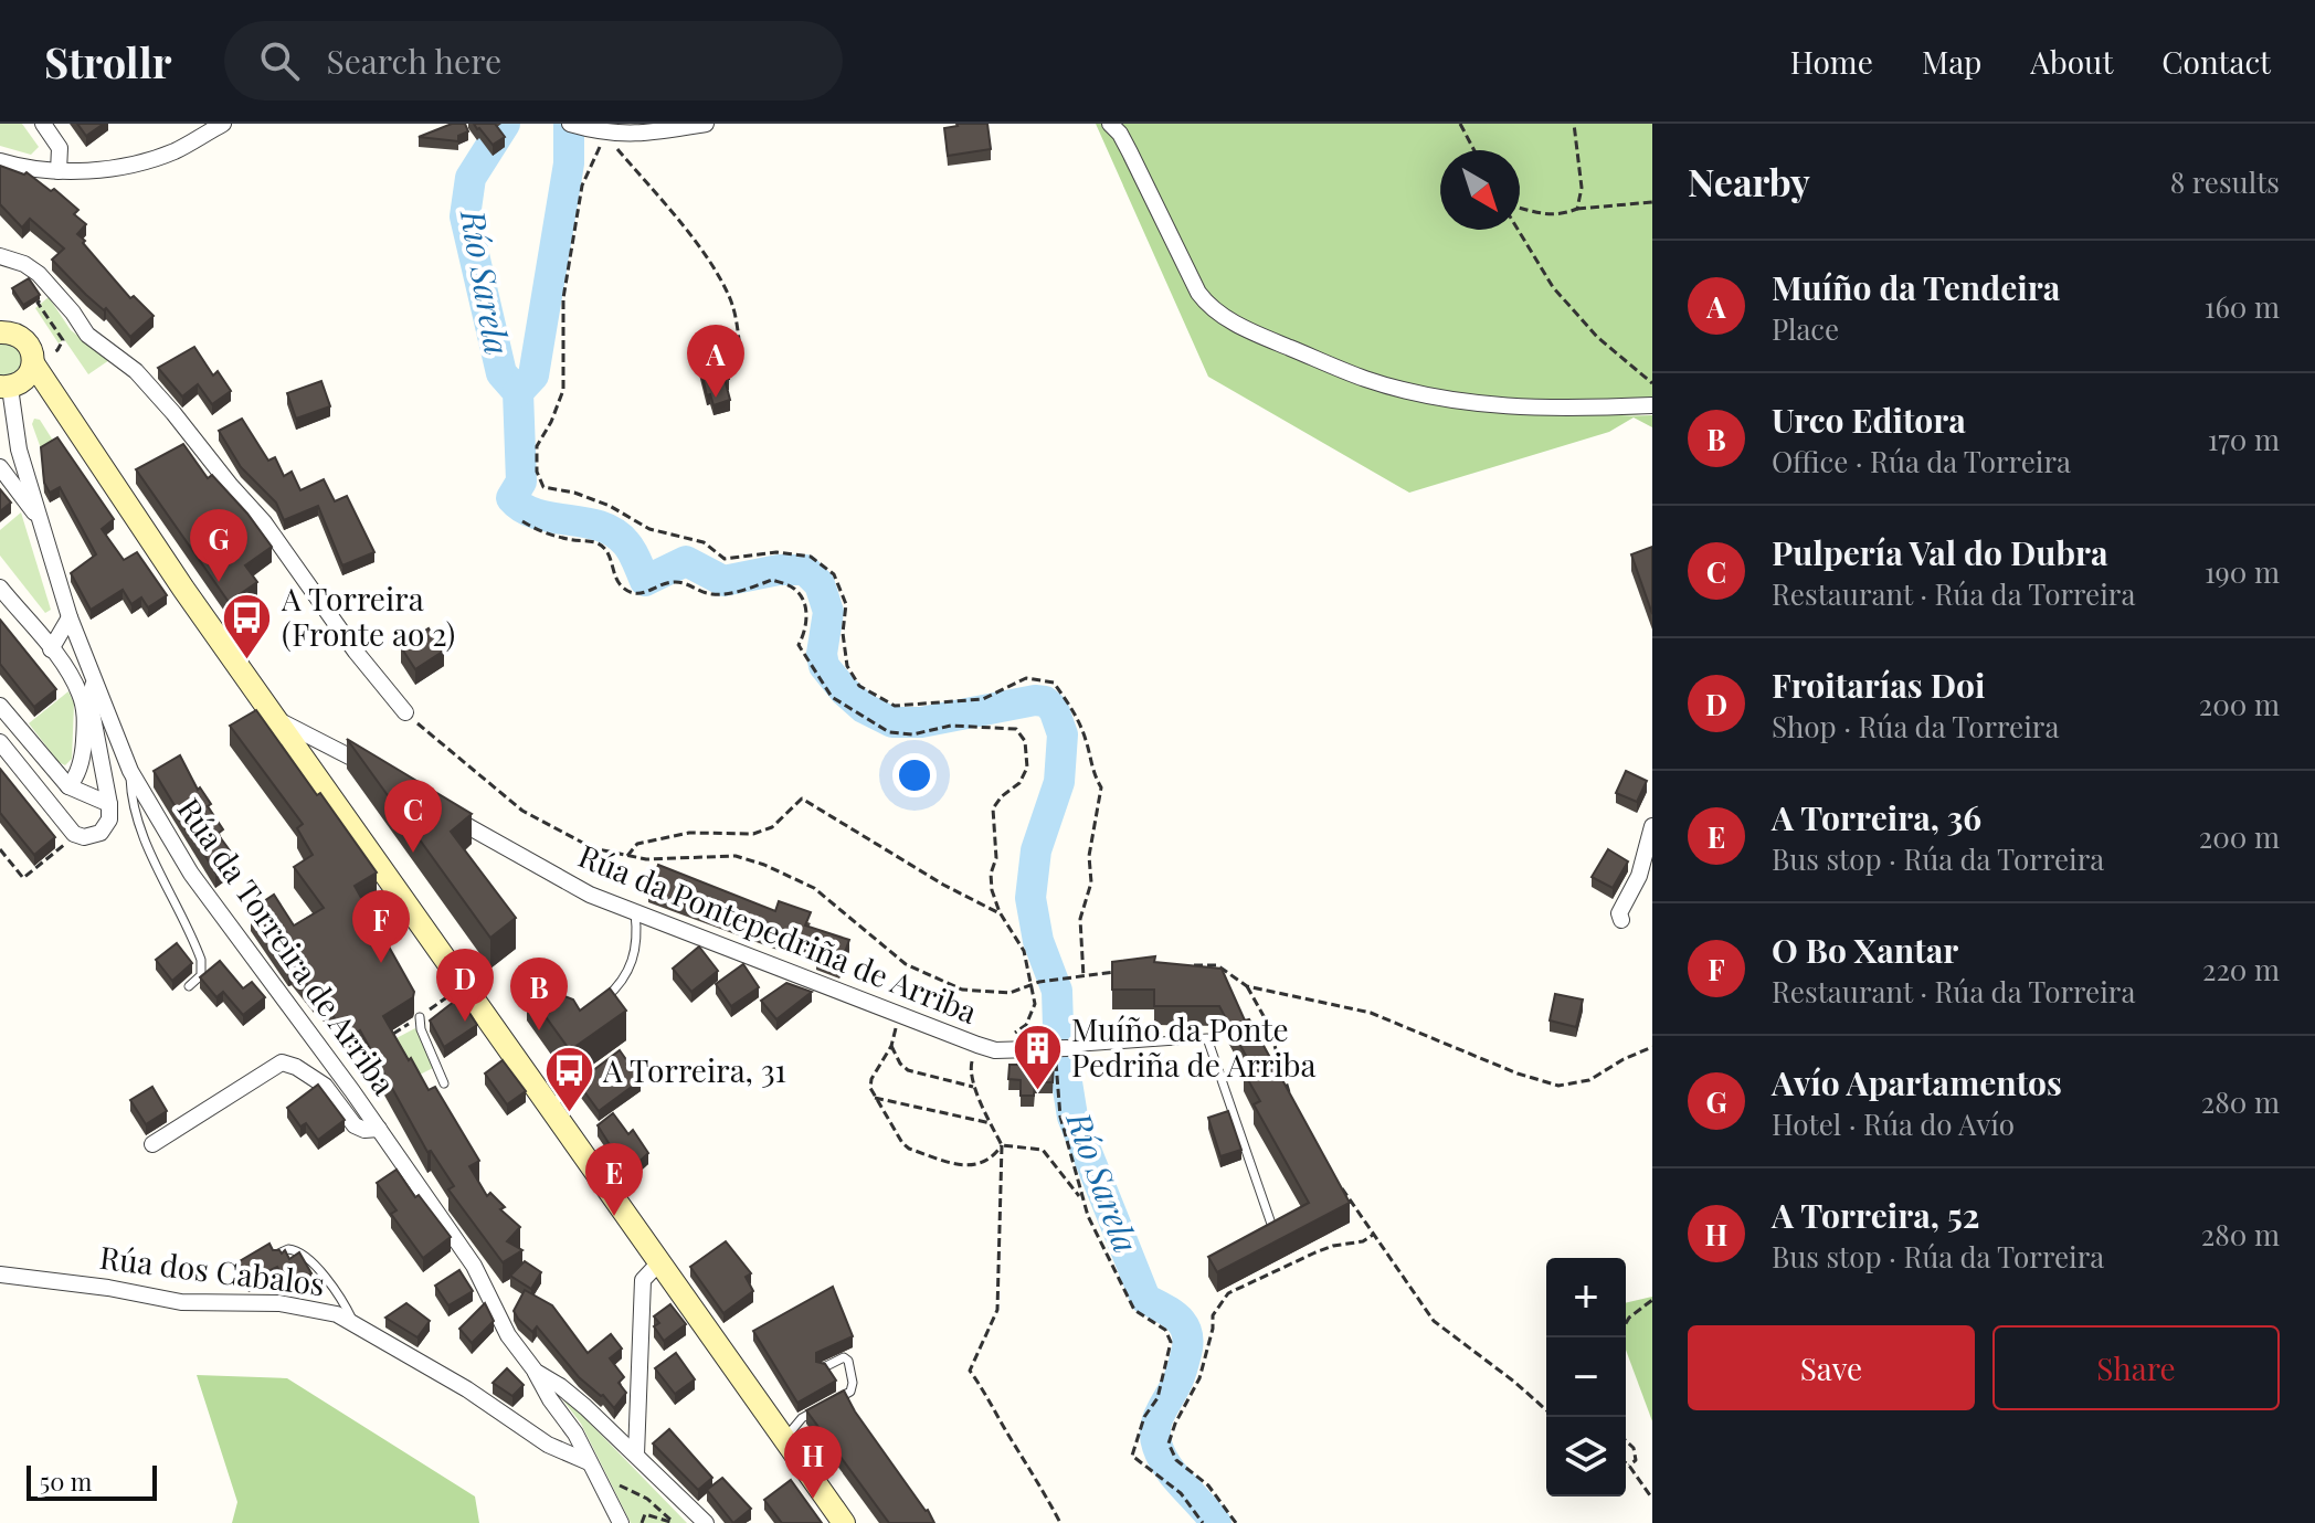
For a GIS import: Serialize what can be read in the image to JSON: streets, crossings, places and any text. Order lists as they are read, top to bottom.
{
  "streets": {
    "street": ["Rúa da Pontepedriña de Arriba", "Rúa da Torreira de Arriba", "Rúa dos Cabalos"]
  },
  "water": ["Río Sarela"],
  "places": {
    "bus stop": ["A Torreira (Fronte ao 2)", "A Torreira, 31"],
    "building": ["Muíño da Ponte Pedriña de Arriba"]
  },
  "scale_bar": "50 m",
  "north": "bottom right",
  "page": {
    "header": "Strollr",
    "search": "Search here",
    "nav": [
      "Home",
      "Map",
      "About",
      "Contact"
    ],
    "heading": ["Nearby", "8 results"],
    "list": [
      {
        "mark": "A",
        "name": "Muíño da Tendeira",
        "note": "Place",
        "value": "160 m"
      },
      {
        "mark": "B",
        "name": "Urco Editora",
        "note": "Office · Rúa da Torreira",
        "value": "170 m"
      },
      {
        "mark": "C",
        "name": "Pulpería Val do Dubra",
        "note": "Restaurant · Rúa da Torreira",
        "value": "190 m"
      },
      {
        "mark": "D",
        "name": "Froitarías Doi",
        "note": "Shop · Rúa da Torreira",
        "value": "200 m"
      },
      {
        "mark": "E",
        "name": "A Torreira, 36",
        "note": "Bus stop · Rúa da Torreira",
        "value": "200 m"
      },
      {
        "mark": "F",
        "name": "O Bo Xantar",
        "note": "Restaurant · Rúa da Torreira",
        "value": "220 m"
      },
      {
        "mark": "G",
        "name": "Avío Apartamentos",
        "note": "Hotel · Rúa do Avío",
        "value": "280 m"
      },
      {
        "mark": "H",
        "name": "A Torreira, 52",
        "note": "Bus stop · Rúa da Torreira",
        "value": "280 m"
      }
    ],
    "pins": [
      "A",
      "G",
      "C",
      "F",
      "D",
      "B",
      "E",
      "H"
    ],
    "map_buttons": ["+", "−"],
    "buttons": ["Save", "Share"],
    "scale": "50 m"
  }
}
